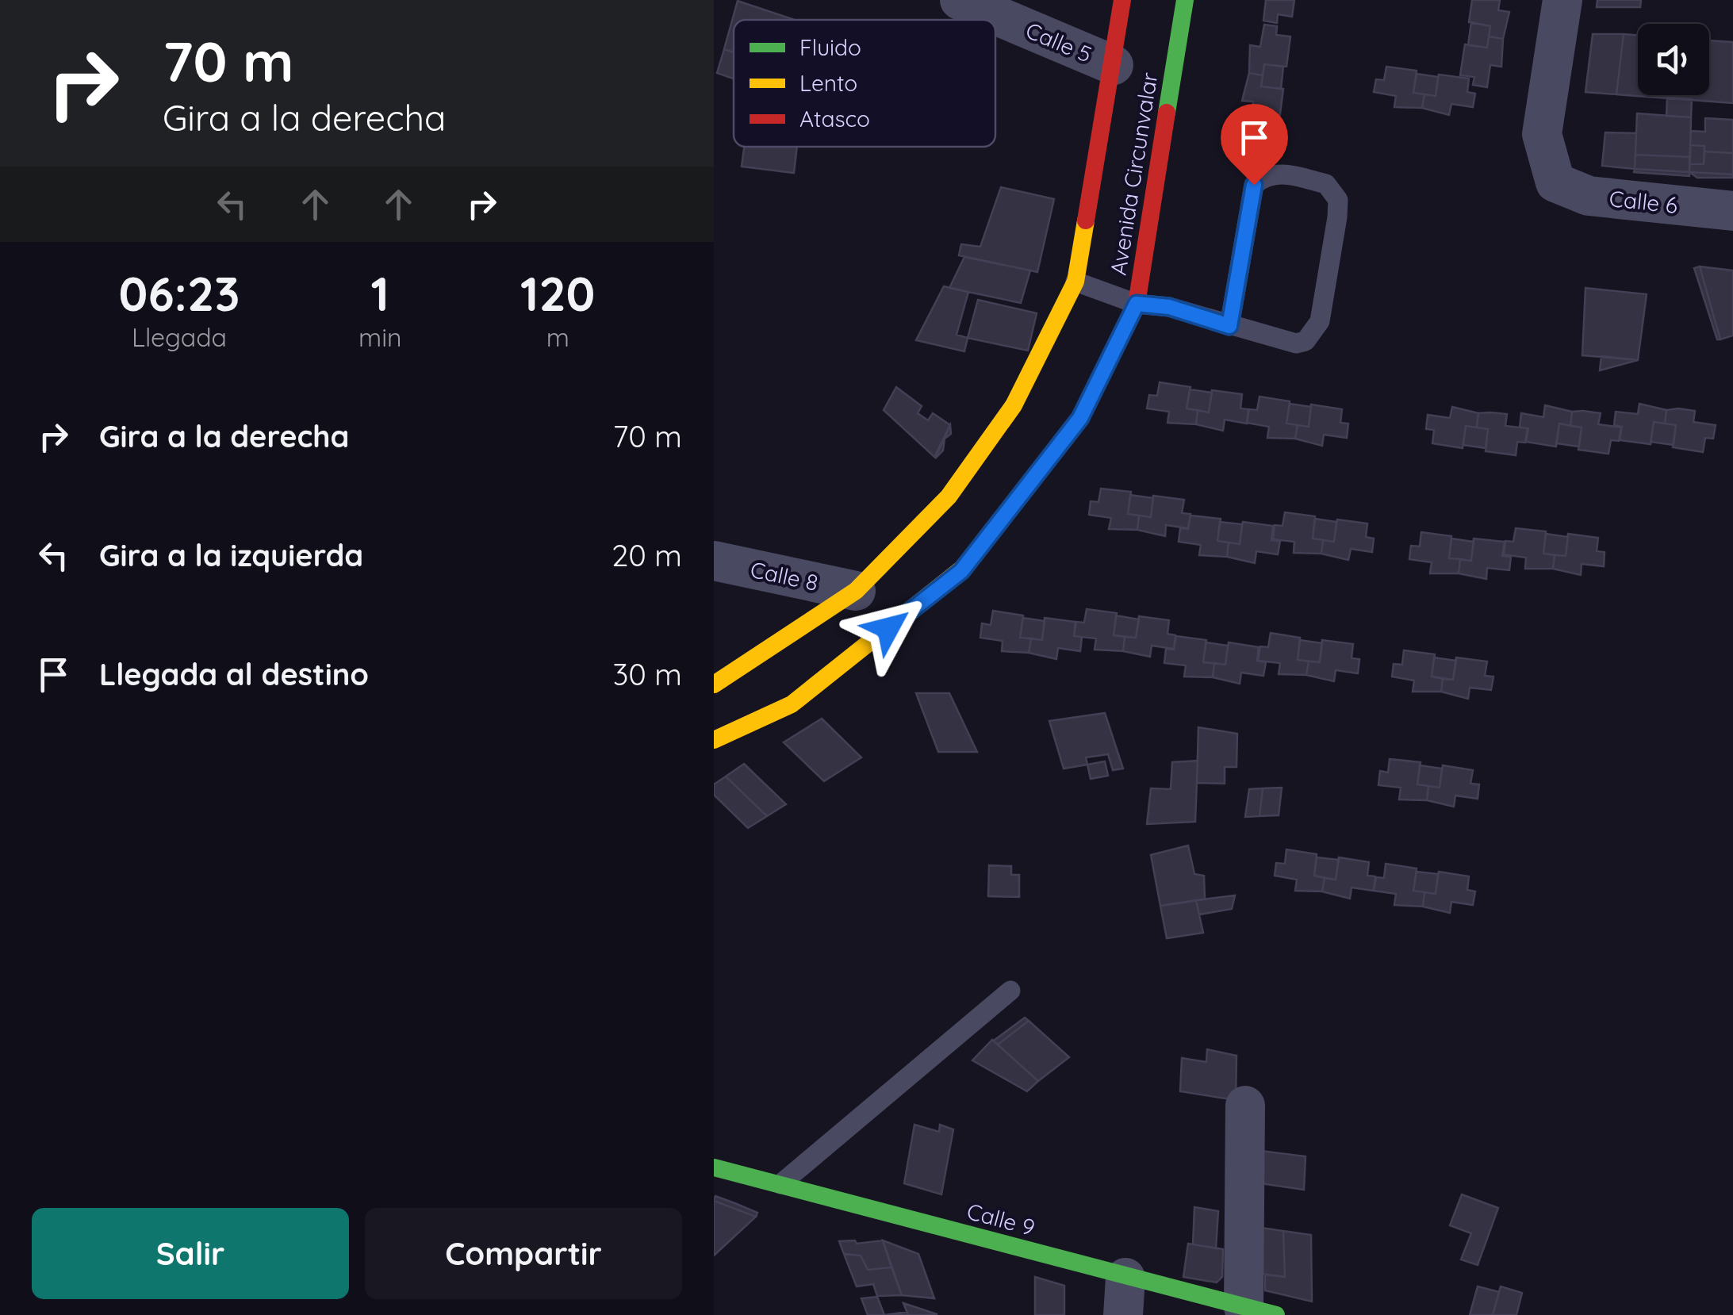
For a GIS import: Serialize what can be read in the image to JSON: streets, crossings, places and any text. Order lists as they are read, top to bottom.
{
  "streets": {
    "main road": ["Avenida Circunvalar", "Calle 9"],
    "street": ["Calle 5", "Calle 6", "Calle 8"]
  },
  "crossings": [
    ["Calle 5", "Avenida Circunvalar"],
    ["Avenida Circunvalar", "Calle 8"]
  ],
  "legend": ["Fluido", "Lento", "Atasco"],
  "page": {
    "turn": ["70 m", "Gira a la derecha"],
    "eta": [
      "06:23",
      "Llegada",
      "1",
      "min",
      "120",
      "m"
    ],
    "list": [
      {
        "name": "Gira a la derecha",
        "value": "70 m"
      },
      {
        "name": "Gira a la izquierda",
        "value": "20 m"
      },
      {
        "name": "Llegada al destino",
        "value": "30 m"
      }
    ],
    "buttons": ["Salir", "Compartir"]
  }
}
